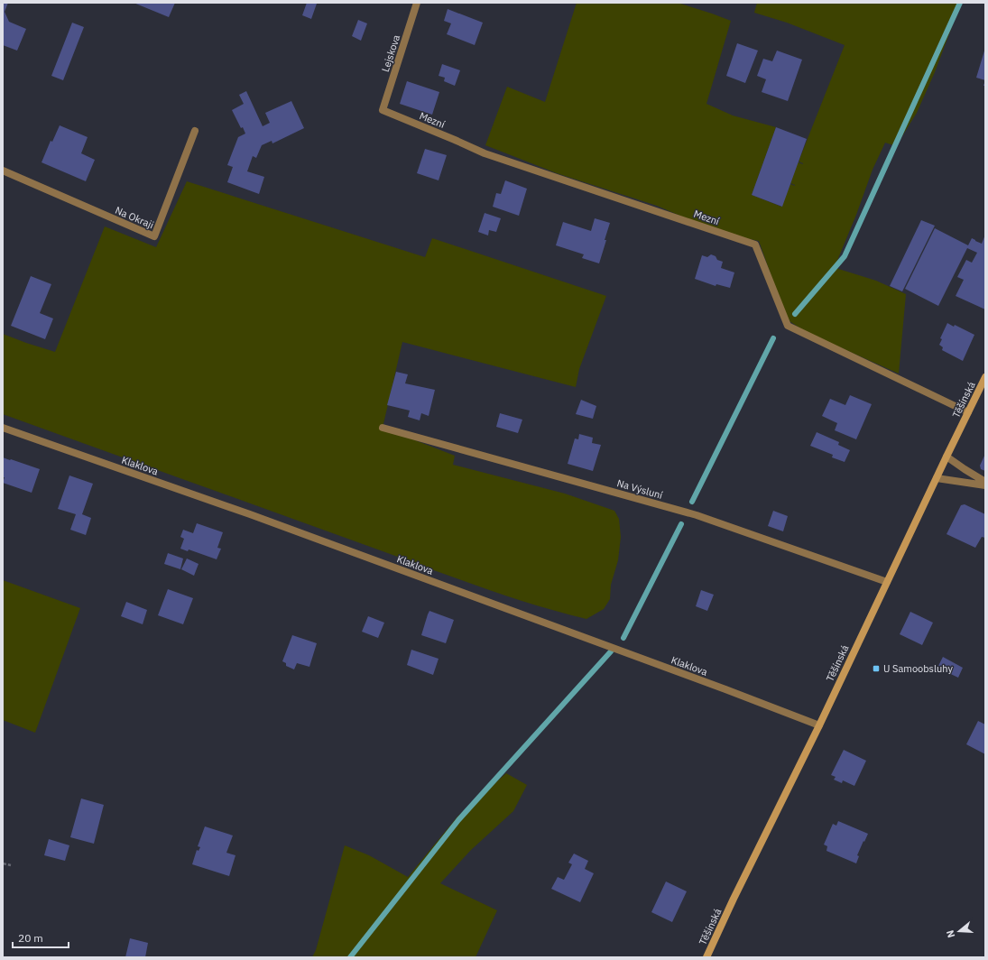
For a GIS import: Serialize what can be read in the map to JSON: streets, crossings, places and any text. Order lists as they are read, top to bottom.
{
  "streets": {
    "main road": ["Těšínská"],
    "street": [
      "Lejskova",
      "Mezní",
      "Na Okraji",
      "Klaklova",
      "Na Výsluní"
    ]
  },
  "crossings": [
    ["Lejskova", "Mezní"],
    ["Mezní", "Těšínská"],
    ["Těšínská", "Klaklova"],
    ["Těšínská", "Na Výsluní"]
  ],
  "places": {
    "transit": ["U Samoobsluhy"]
  },
  "scale_bar": "20 m",
  "north": "left"
}
